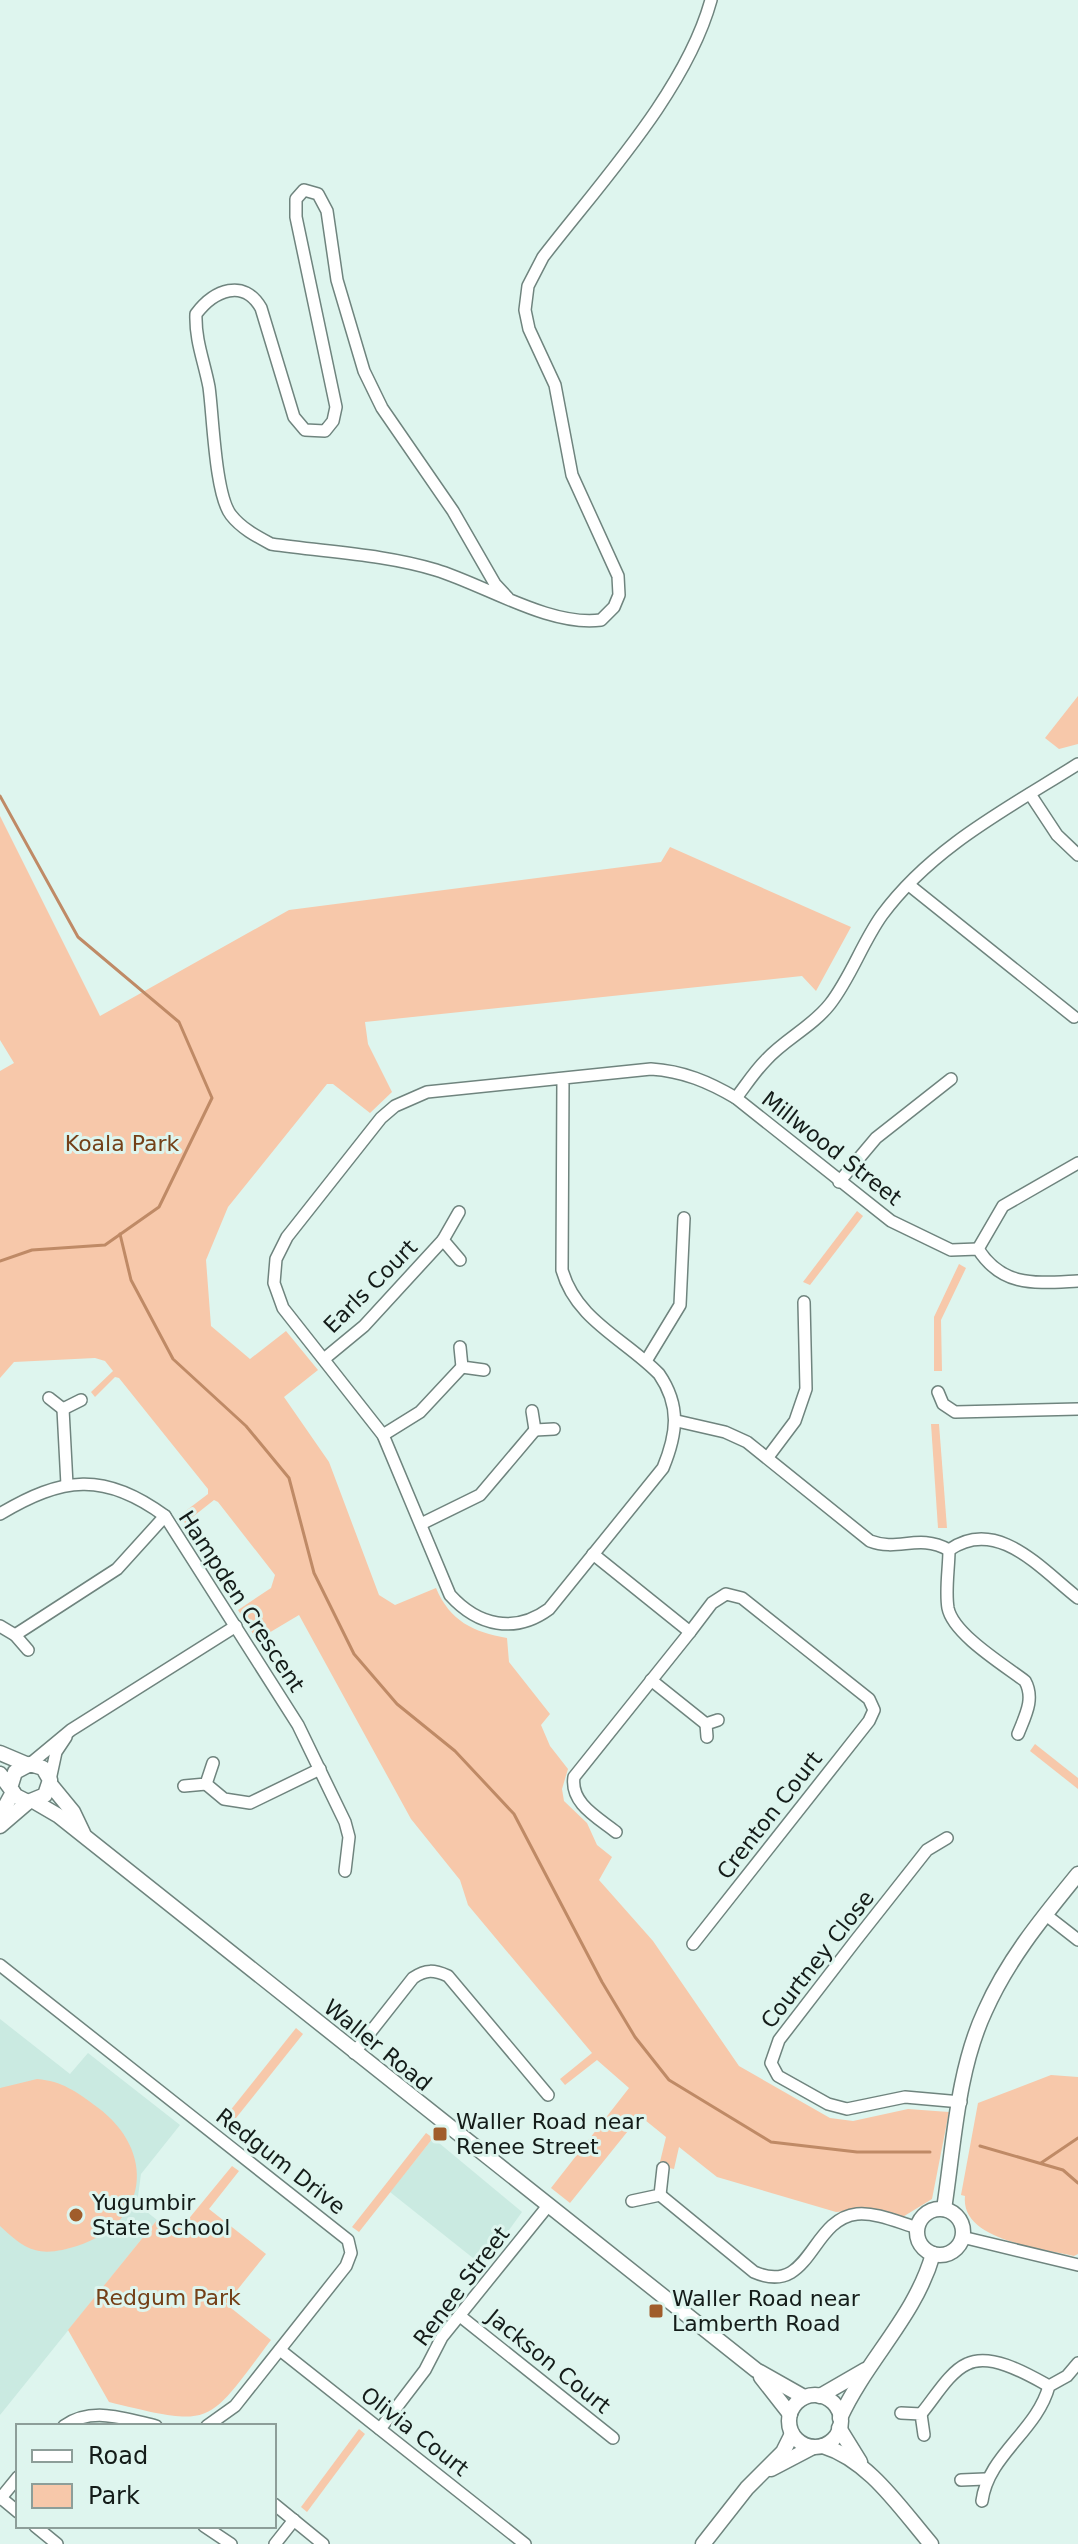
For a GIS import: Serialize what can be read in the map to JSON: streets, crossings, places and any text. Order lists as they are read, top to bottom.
{
  "streets": {
    "street": [
      "Millwood Street",
      "Earls Court",
      "Hampden Crescent",
      "Crenton Court",
      "Courtney Close",
      "Waller Road",
      "Redgum Drive",
      "Renee Street",
      "Jackson Court",
      "Olivia Court"
    ]
  },
  "crossings": [
    ["Millwood Street", "Earls Court"],
    ["Waller Road", "Renee Street"],
    ["Redgum Drive", "Olivia Court"],
    ["Renee Street", "Jackson Court"],
    ["Renee Street", "Olivia Court"]
  ],
  "parks": ["Koala Park", "Redgum Park"],
  "places": {
    "transit": ["Waller Road near Renee Street", "Waller Road near Lamberth Road"],
    "other": ["Yugumbir State School"]
  },
  "legend": ["Road", "Park"]
}
